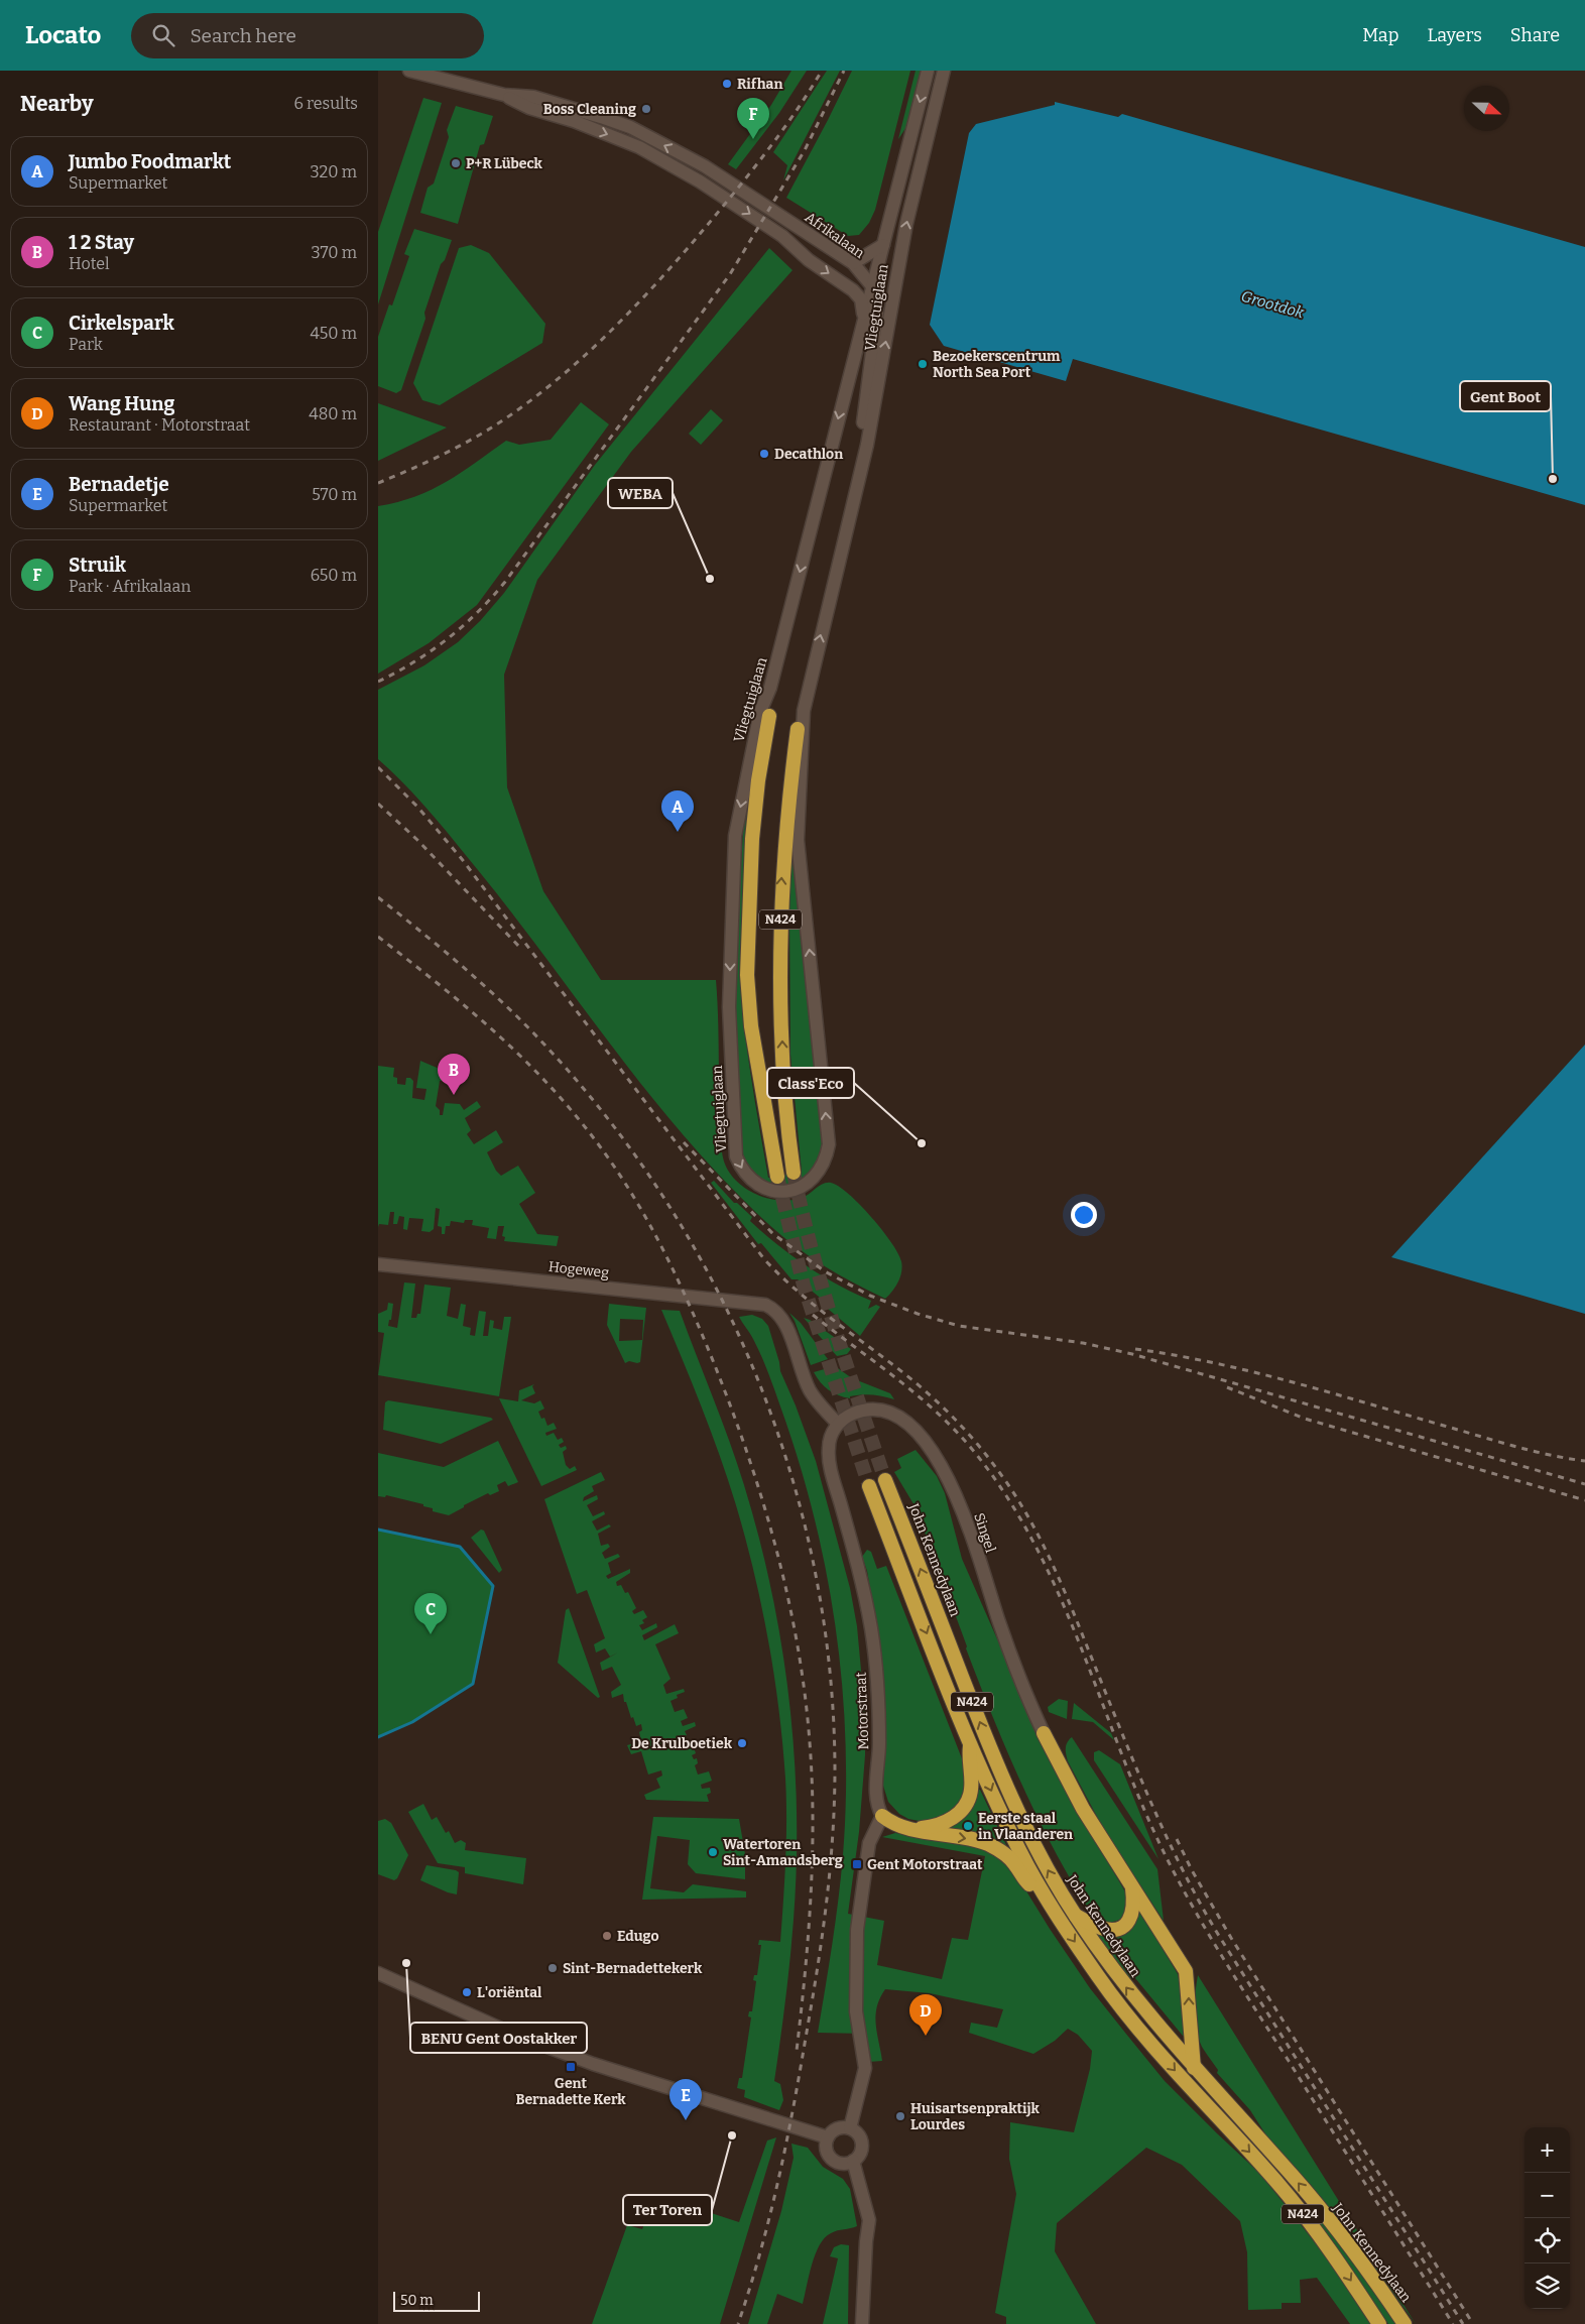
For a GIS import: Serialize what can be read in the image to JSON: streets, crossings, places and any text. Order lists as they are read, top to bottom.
{
  "streets": {
    "highway": ["N424", "John Kennedylaan"],
    "main road": [
      "Afrikalaan",
      "Vliegtuiglaan",
      "Hogeweg",
      "Singel",
      "Motorstraat"
    ]
  },
  "crossings": [
    ["Afrikalaan", "Vliegtuiglaan"],
    ["Afrikalaan", "N424"],
    ["Vliegtuiglaan", "N424"],
    ["Hogeweg", "Singel"],
    ["Hogeweg", "Motorstraat"],
    ["Singel", "Motorstraat"]
  ],
  "water": ["Grootdok"],
  "places": {
    "other": [
      "Rifhan",
      "Boss Cleaning",
      "P+R Lübeck",
      "Bezoekerscentrum North Sea Port",
      "Decathlon",
      "Gent Boot",
      "WEBA",
      "Class'Eco",
      "De Krulboetiek",
      "Eerste staal in Vlaanderen",
      "Watertoren Sint-Amandsberg",
      "Edugo",
      "BENU Gent Oostakker",
      "Sint-Bernadettekerk",
      "L'oriëntal",
      "Huisartsenpraktijk Lourdes",
      "Ter Toren"
    ],
    "transit": ["Gent Motorstraat", "Gent Bernadette Kerk"]
  },
  "scale_bar": "50 m",
  "north": "right",
  "page": {
    "header": "Locato",
    "search": "Search here",
    "nav": ["Map", "Layers", "Share"],
    "heading": ["Nearby", "6 results"],
    "pins": [
      "F",
      "A",
      "B",
      "C",
      "D",
      "E"
    ],
    "list": [
      {
        "mark": "A",
        "name": "Jumbo Foodmarkt",
        "note": "Supermarket",
        "value": "320 m"
      },
      {
        "mark": "B",
        "name": "1 2 Stay",
        "note": "Hotel",
        "value": "370 m"
      },
      {
        "mark": "C",
        "name": "Cirkelspark",
        "note": "Park",
        "value": "450 m"
      },
      {
        "mark": "D",
        "name": "Wang Hung",
        "note": "Restaurant · Motorstraat",
        "value": "480 m"
      },
      {
        "mark": "E",
        "name": "Bernadetje",
        "note": "Supermarket",
        "value": "570 m"
      },
      {
        "mark": "F",
        "name": "Struik",
        "note": "Park · Afrikalaan",
        "value": "650 m"
      }
    ],
    "map_buttons": ["+", "−"],
    "scale": "50 m"
  }
}
